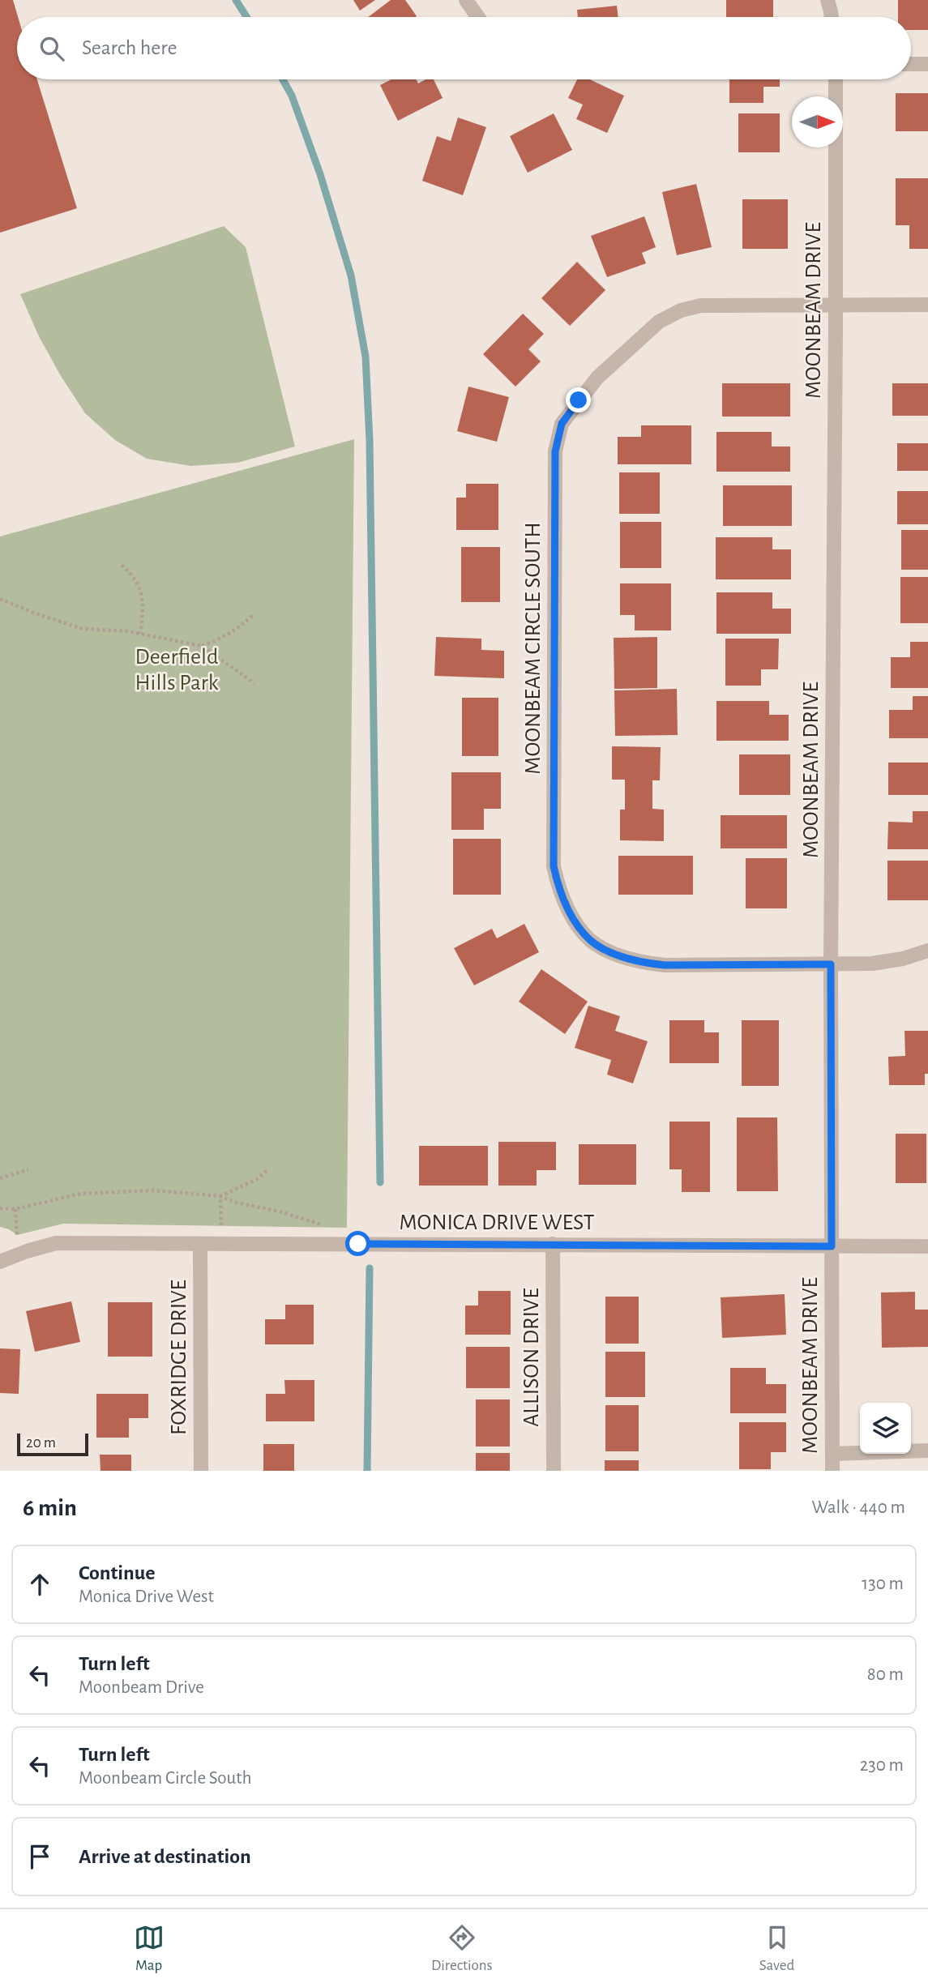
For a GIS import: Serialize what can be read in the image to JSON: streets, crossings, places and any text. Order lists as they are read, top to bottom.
{
  "streets": {
    "street": [
      "MOONBEAM DRIVE",
      "MOONBEAM CIRCLE SOUTH",
      "MONICA DRIVE WEST",
      "FOXRIDGE DRIVE",
      "ALLISON DRIVE"
    ]
  },
  "crossings": [
    ["MOONBEAM DRIVE", "MOONBEAM CIRCLE SOUTH"],
    ["MOONBEAM DRIVE", "MONICA DRIVE WEST"],
    ["MONICA DRIVE WEST", "FOXRIDGE DRIVE"],
    ["MONICA DRIVE WEST", "ALLISON DRIVE"]
  ],
  "parks": ["Deerfield Hills Park"],
  "scale_bar": "20 m",
  "north": "right",
  "page": {
    "search": "Search here",
    "scale": "20 m",
    "heading": ["6 min", "Walk · 440 m"],
    "list": [
      ["Continue", "Monica Drive West", "130 m"],
      ["Turn left", "Moonbeam Drive", "80 m"],
      ["Turn left", "Moonbeam Circle South", "230 m"],
      "Arrive at destination"
    ],
    "nav": ["Map", "Directions", "Saved"]
  }
}
